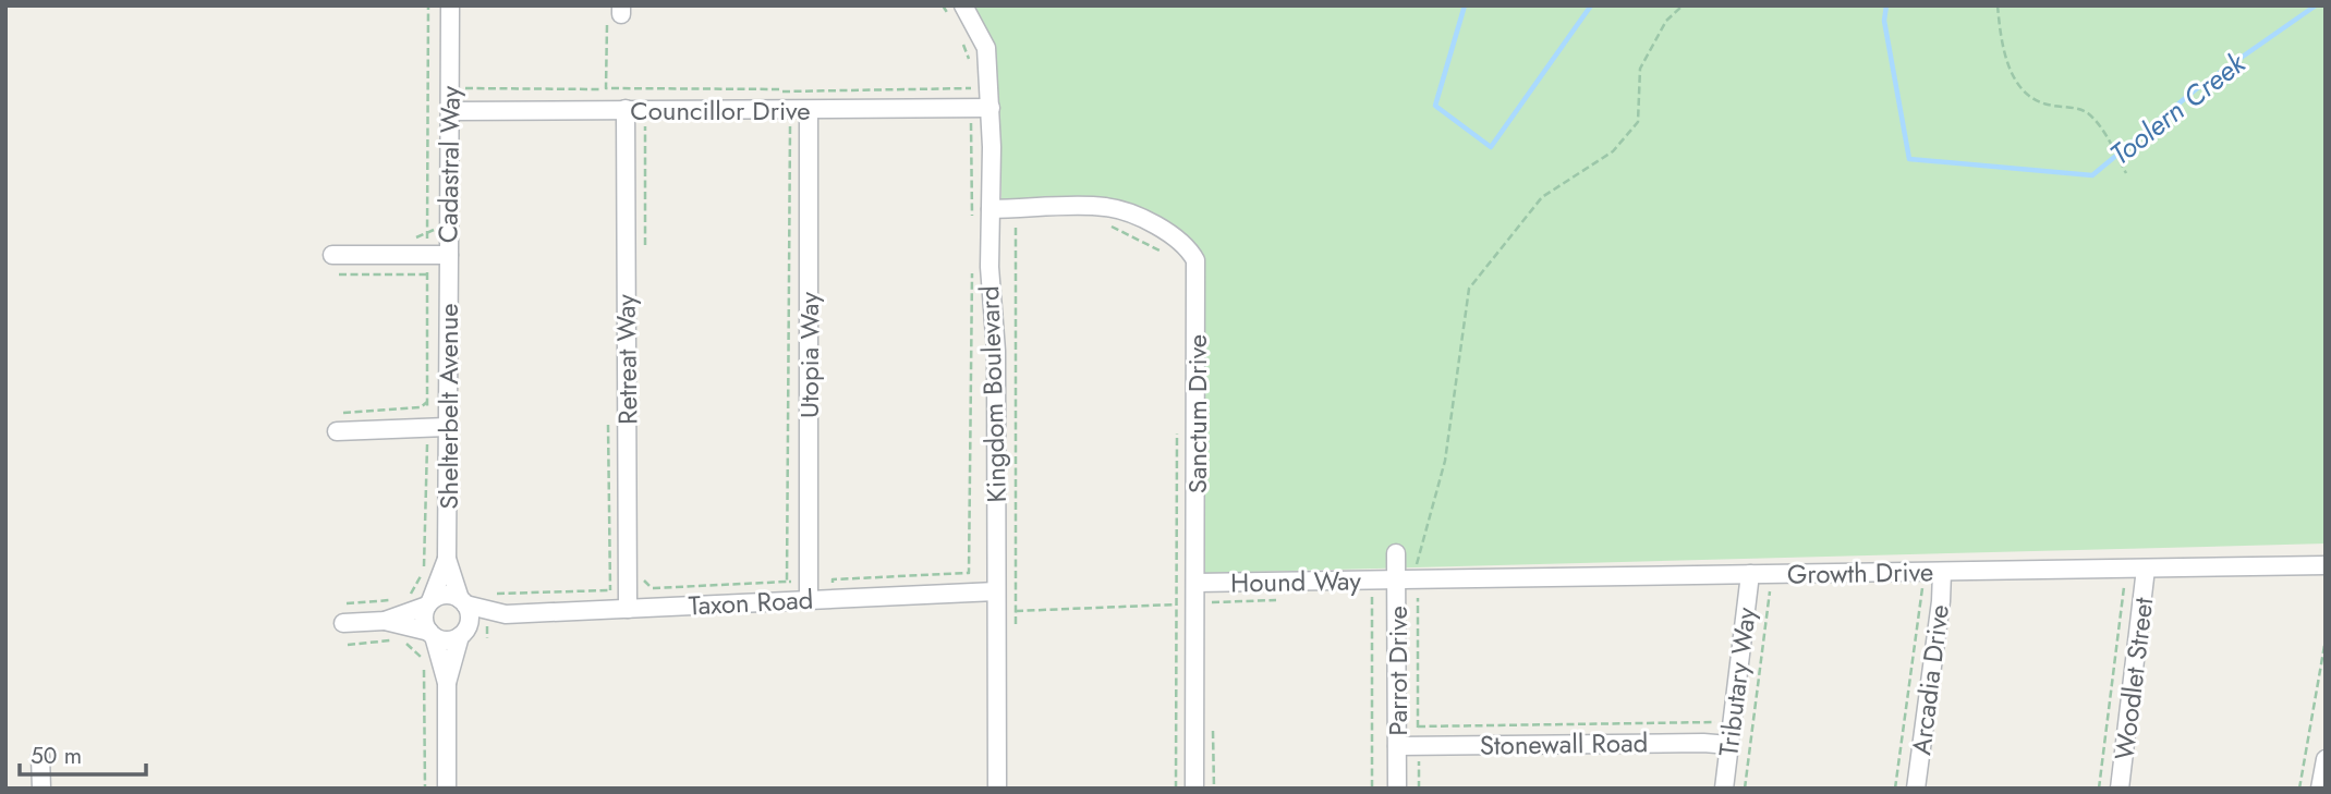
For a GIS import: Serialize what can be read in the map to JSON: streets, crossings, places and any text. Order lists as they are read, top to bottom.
{
  "streets": {
    "street": [
      "Councillor Drive",
      "Cadastral Way",
      "Utopia Way",
      "Retreat Way",
      "Kingdom Boulevard",
      "Shelterbelt Avenue",
      "Sanctum Drive",
      "Growth Drive",
      "Hound Way",
      "Taxon Road",
      "Parrot Drive",
      "Woodlet Street",
      "Arcadia Drive",
      "Tributary Way",
      "Stonewall Road"
    ]
  },
  "crossings": [
    ["Councillor Drive", "Cadastral Way"],
    ["Councillor Drive", "Utopia Way"],
    ["Councillor Drive", "Retreat Way"],
    ["Councillor Drive", "Kingdom Boulevard"],
    ["Cadastral Way", "Shelterbelt Avenue"],
    ["Utopia Way", "Taxon Road"],
    ["Retreat Way", "Taxon Road"],
    ["Kingdom Boulevard", "Sanctum Drive"],
    ["Kingdom Boulevard", "Taxon Road"],
    ["Sanctum Drive", "Hound Way"],
    ["Growth Drive", "Hound Way"],
    ["Growth Drive", "Parrot Drive"],
    ["Growth Drive", "Woodlet Street"],
    ["Growth Drive", "Arcadia Drive"],
    ["Growth Drive", "Tributary Way"],
    ["Hound Way", "Parrot Drive"],
    ["Parrot Drive", "Stonewall Road"],
    ["Tributary Way", "Stonewall Road"]
  ],
  "water": ["Toolern Creek"],
  "scale_bar": "50 m"
}
